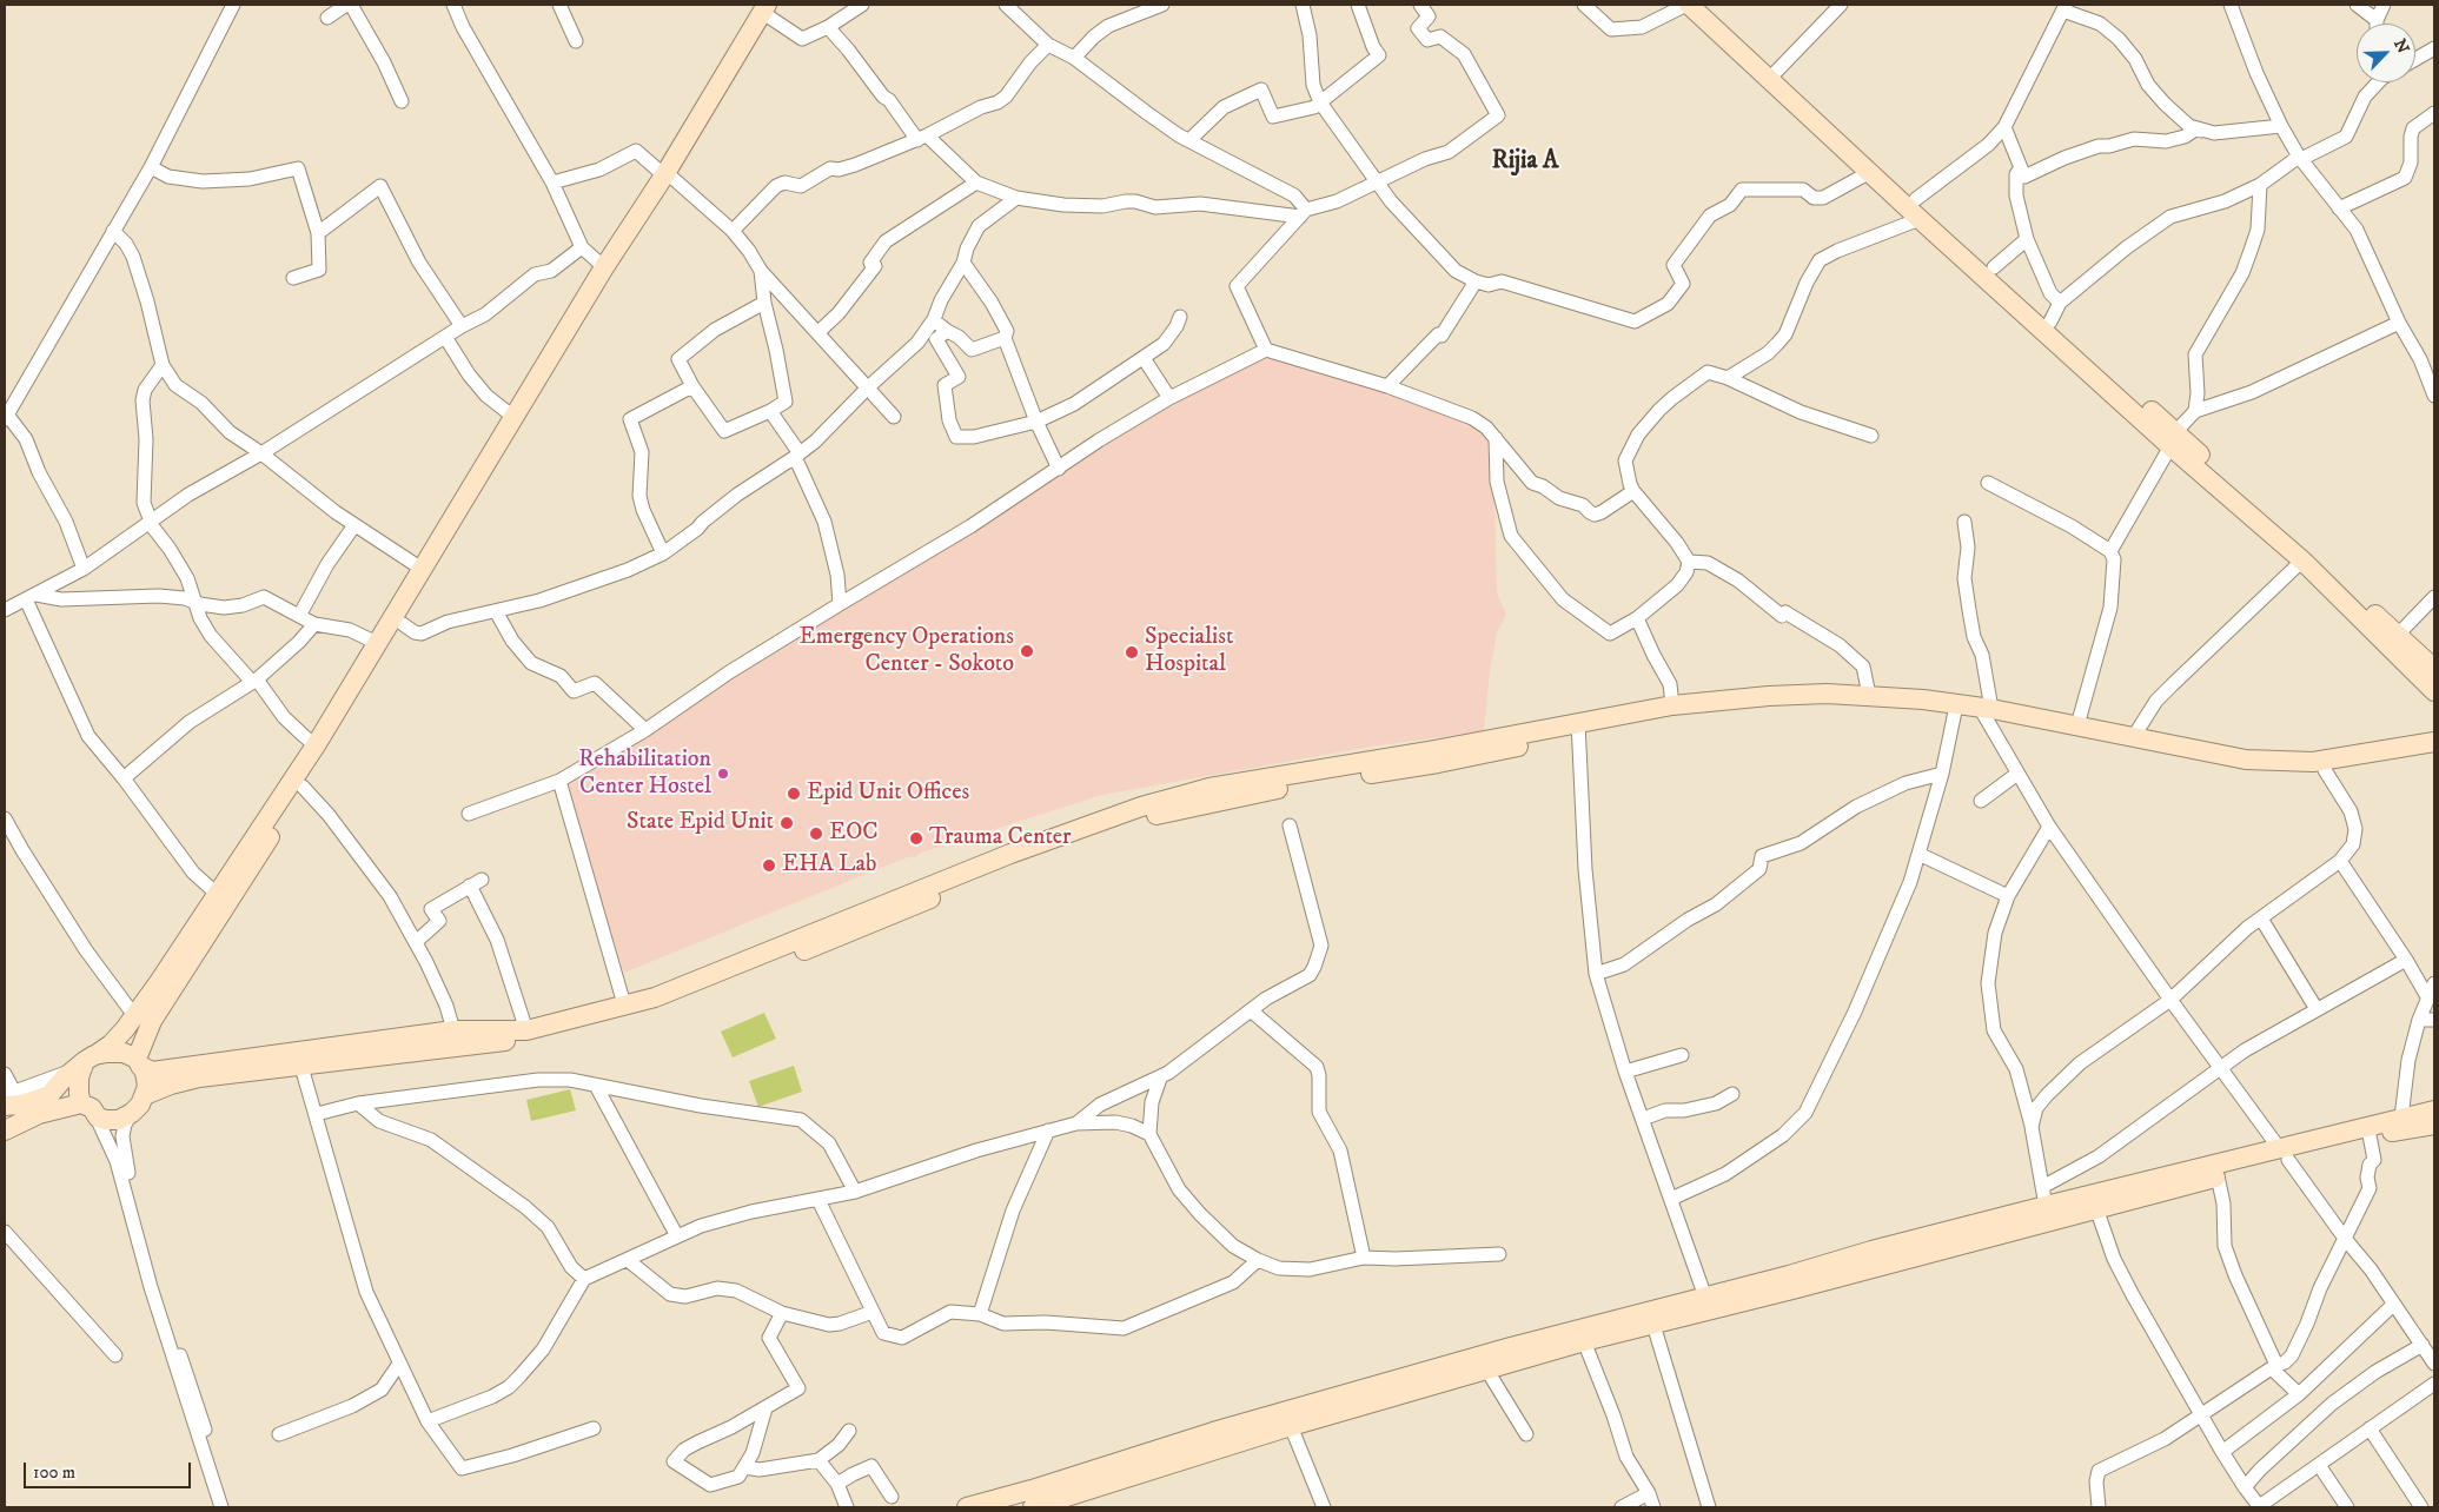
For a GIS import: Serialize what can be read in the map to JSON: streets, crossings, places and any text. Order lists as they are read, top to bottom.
{
  "districts": ["Rijia A"],
  "places": [
    "Emergency Operations Center - Sokoto",
    "Specialist Hospital",
    "Rehabilitation Center Hostel",
    "Epid Unit Offices",
    "State Epid Unit",
    "EOC",
    "Trauma Center",
    "EHA Lab"
  ],
  "scale_bar": "100 m",
  "north": "top right"
}
